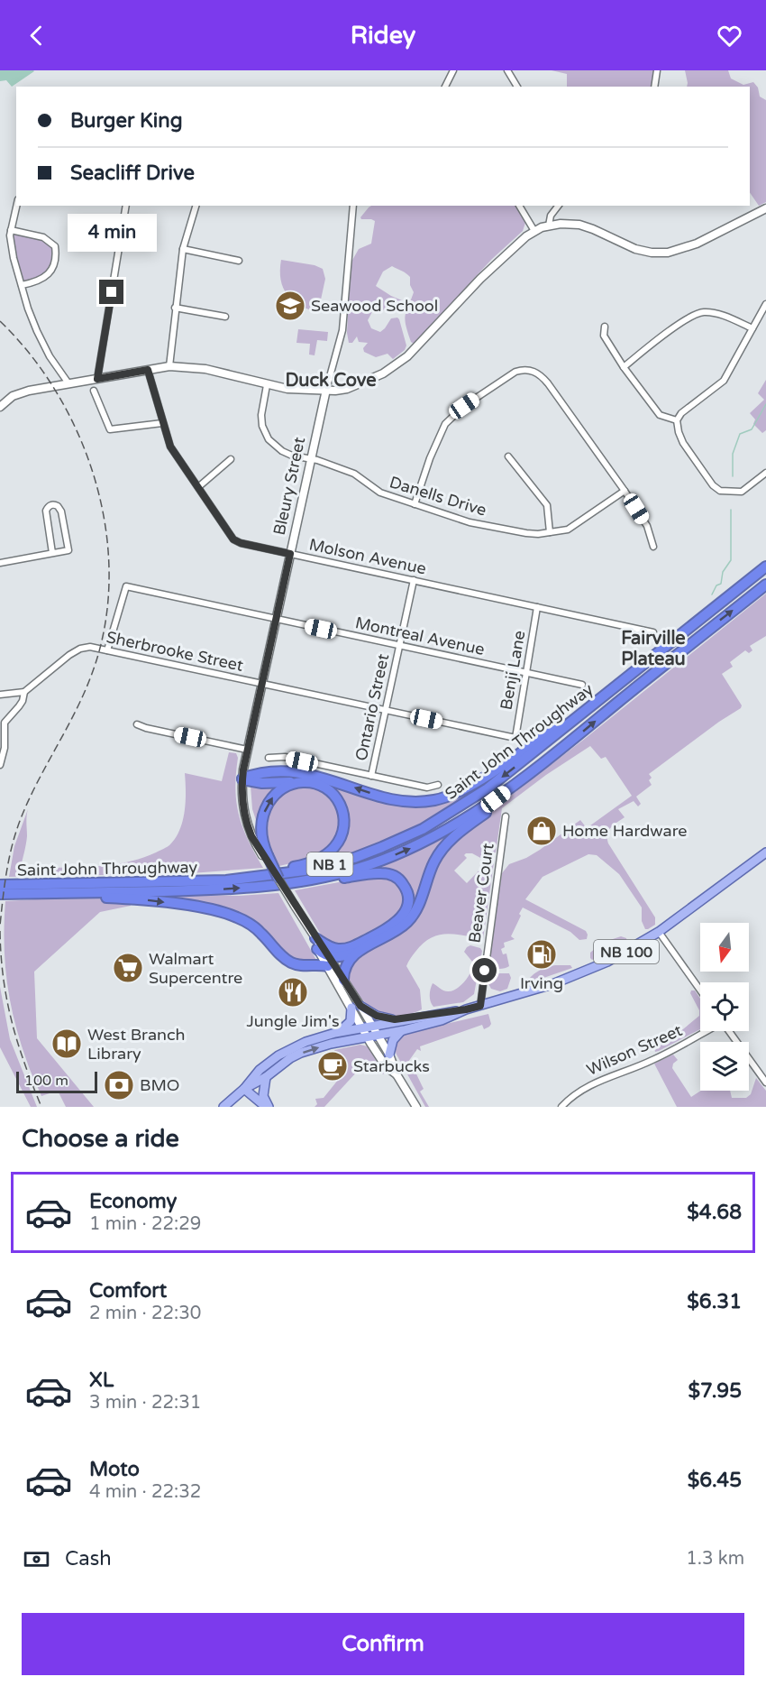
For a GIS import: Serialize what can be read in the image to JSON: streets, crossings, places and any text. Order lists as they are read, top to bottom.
{
  "streets": {
    "highway": ["Saint John Throughway", "NB 1"],
    "main road": ["NB 100"],
    "street": [
      "Bleury Street",
      "Danells Drive",
      "Molson Avenue",
      "Montreal Avenue",
      "Sherbrooke Street",
      "Benji Lane",
      "Ontario Street",
      "Beaver Court",
      "Wilson Street"
    ]
  },
  "crossings": [
    ["Bleury Street", "Danells Drive"],
    ["Bleury Street", "Molson Avenue"],
    ["Bleury Street", "Montreal Avenue"],
    ["Bleury Street", "Sherbrooke Street"],
    ["Molson Avenue", "Benji Lane"],
    ["Molson Avenue", "Ontario Street"],
    ["Montreal Avenue", "Sherbrooke Street"],
    ["Montreal Avenue", "Benji Lane"],
    ["Montreal Avenue", "Ontario Street"],
    ["Sherbrooke Street", "Benji Lane"],
    ["Sherbrooke Street", "Ontario Street"],
    ["Beaver Court", "NB 100"]
  ],
  "districts": ["Duck Cove", "Fairville Plateau"],
  "places": {
    "school or university": ["Seawood School"],
    "shop": ["Home Hardware"],
    "fuel station": ["Irving"],
    "supermarket": ["Walmart Supercentre"],
    "restaurant": ["Jungle Jim's"],
    "library": ["West Branch Library"],
    "cafe": ["Starbucks"],
    "bank": ["BMO"]
  },
  "scale_bar": "100 m",
  "north": "bottom",
  "page": {
    "header": "Ridey",
    "banner": ["Burger King", "Seacliff Drive"],
    "bubble": "4 min",
    "scale": "100 m",
    "heading": "Choose a ride",
    "list": [
      {
        "name": "Economy",
        "note": "1 min · 22:29",
        "value": "$4.68"
      },
      {
        "name": "Comfort",
        "note": "2 min · 22:30",
        "value": "$6.31"
      },
      {
        "name": "XL",
        "note": "3 min · 22:31",
        "value": "$7.95"
      },
      {
        "name": "Moto",
        "note": "4 min · 22:32",
        "value": "$6.45"
      }
    ],
    "pay": ["Cash", "1.3 km"],
    "buttons": "Confirm"
  }
}
